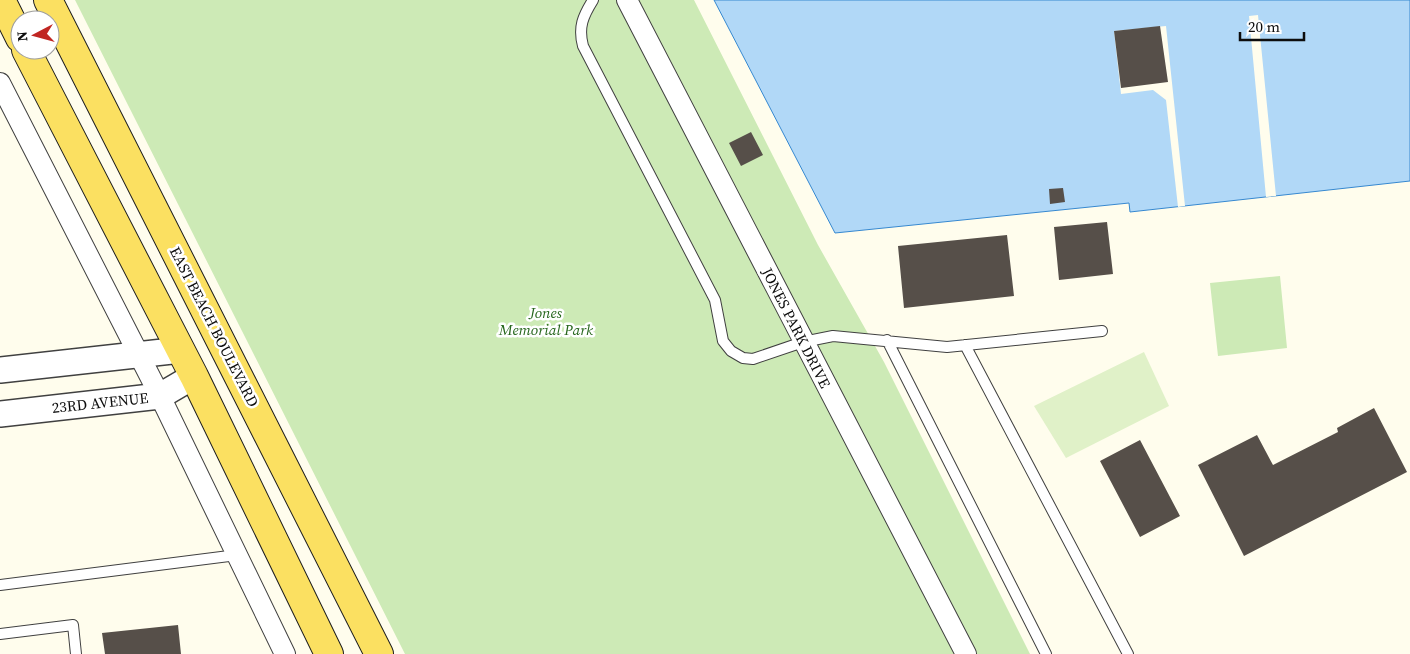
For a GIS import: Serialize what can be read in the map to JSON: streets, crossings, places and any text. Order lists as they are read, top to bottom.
{
  "streets": {
    "main road": ["EAST BEACH BOULEVARD"],
    "street": ["JONES PARK DRIVE", "23RD AVENUE"]
  },
  "parks": ["Jones Memorial Park"],
  "scale_bar": "20 m",
  "north": "left"
}
